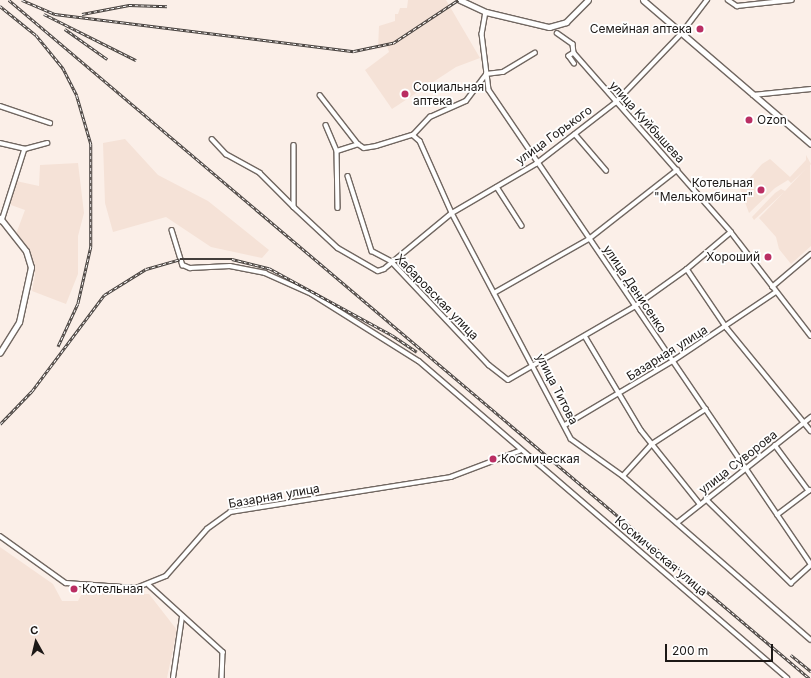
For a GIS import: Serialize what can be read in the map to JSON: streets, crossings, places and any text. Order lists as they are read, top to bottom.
{
  "streets": {
    "street": [
      "улица Куйбышева",
      "улица Горького",
      "улица Денисенко",
      "Хабаровская улица",
      "Базарная улица",
      "улица Титова",
      "улица Суворова",
      "Космическая улица"
    ]
  },
  "crossings": [
    ["улица Куйбышева", "улица Горького"],
    ["улица Куйбышева", "Базарная улица"],
    ["улица Горького", "улица Денисенко"],
    ["улица Горького", "Хабаровская улица"],
    ["улица Горького", "улица Титова"],
    ["улица Денисенко", "Базарная улица"],
    ["улица Денисенко", "улица Суворова"],
    ["Хабаровская улица", "улица Титова"],
    ["Базарная улица", "улица Титова"],
    ["Базарная улица", "Космическая улица"],
    ["улица Титова", "улица Суворова"]
  ],
  "places": [
    "Семейная аптека",
    "Социальная аптека",
    "Ozon",
    "Котельная \"Мелькомбинат\"",
    "Хороший",
    "Космическая",
    "Котельная"
  ],
  "scale_bar": "200 m",
  "north": "top"
}
